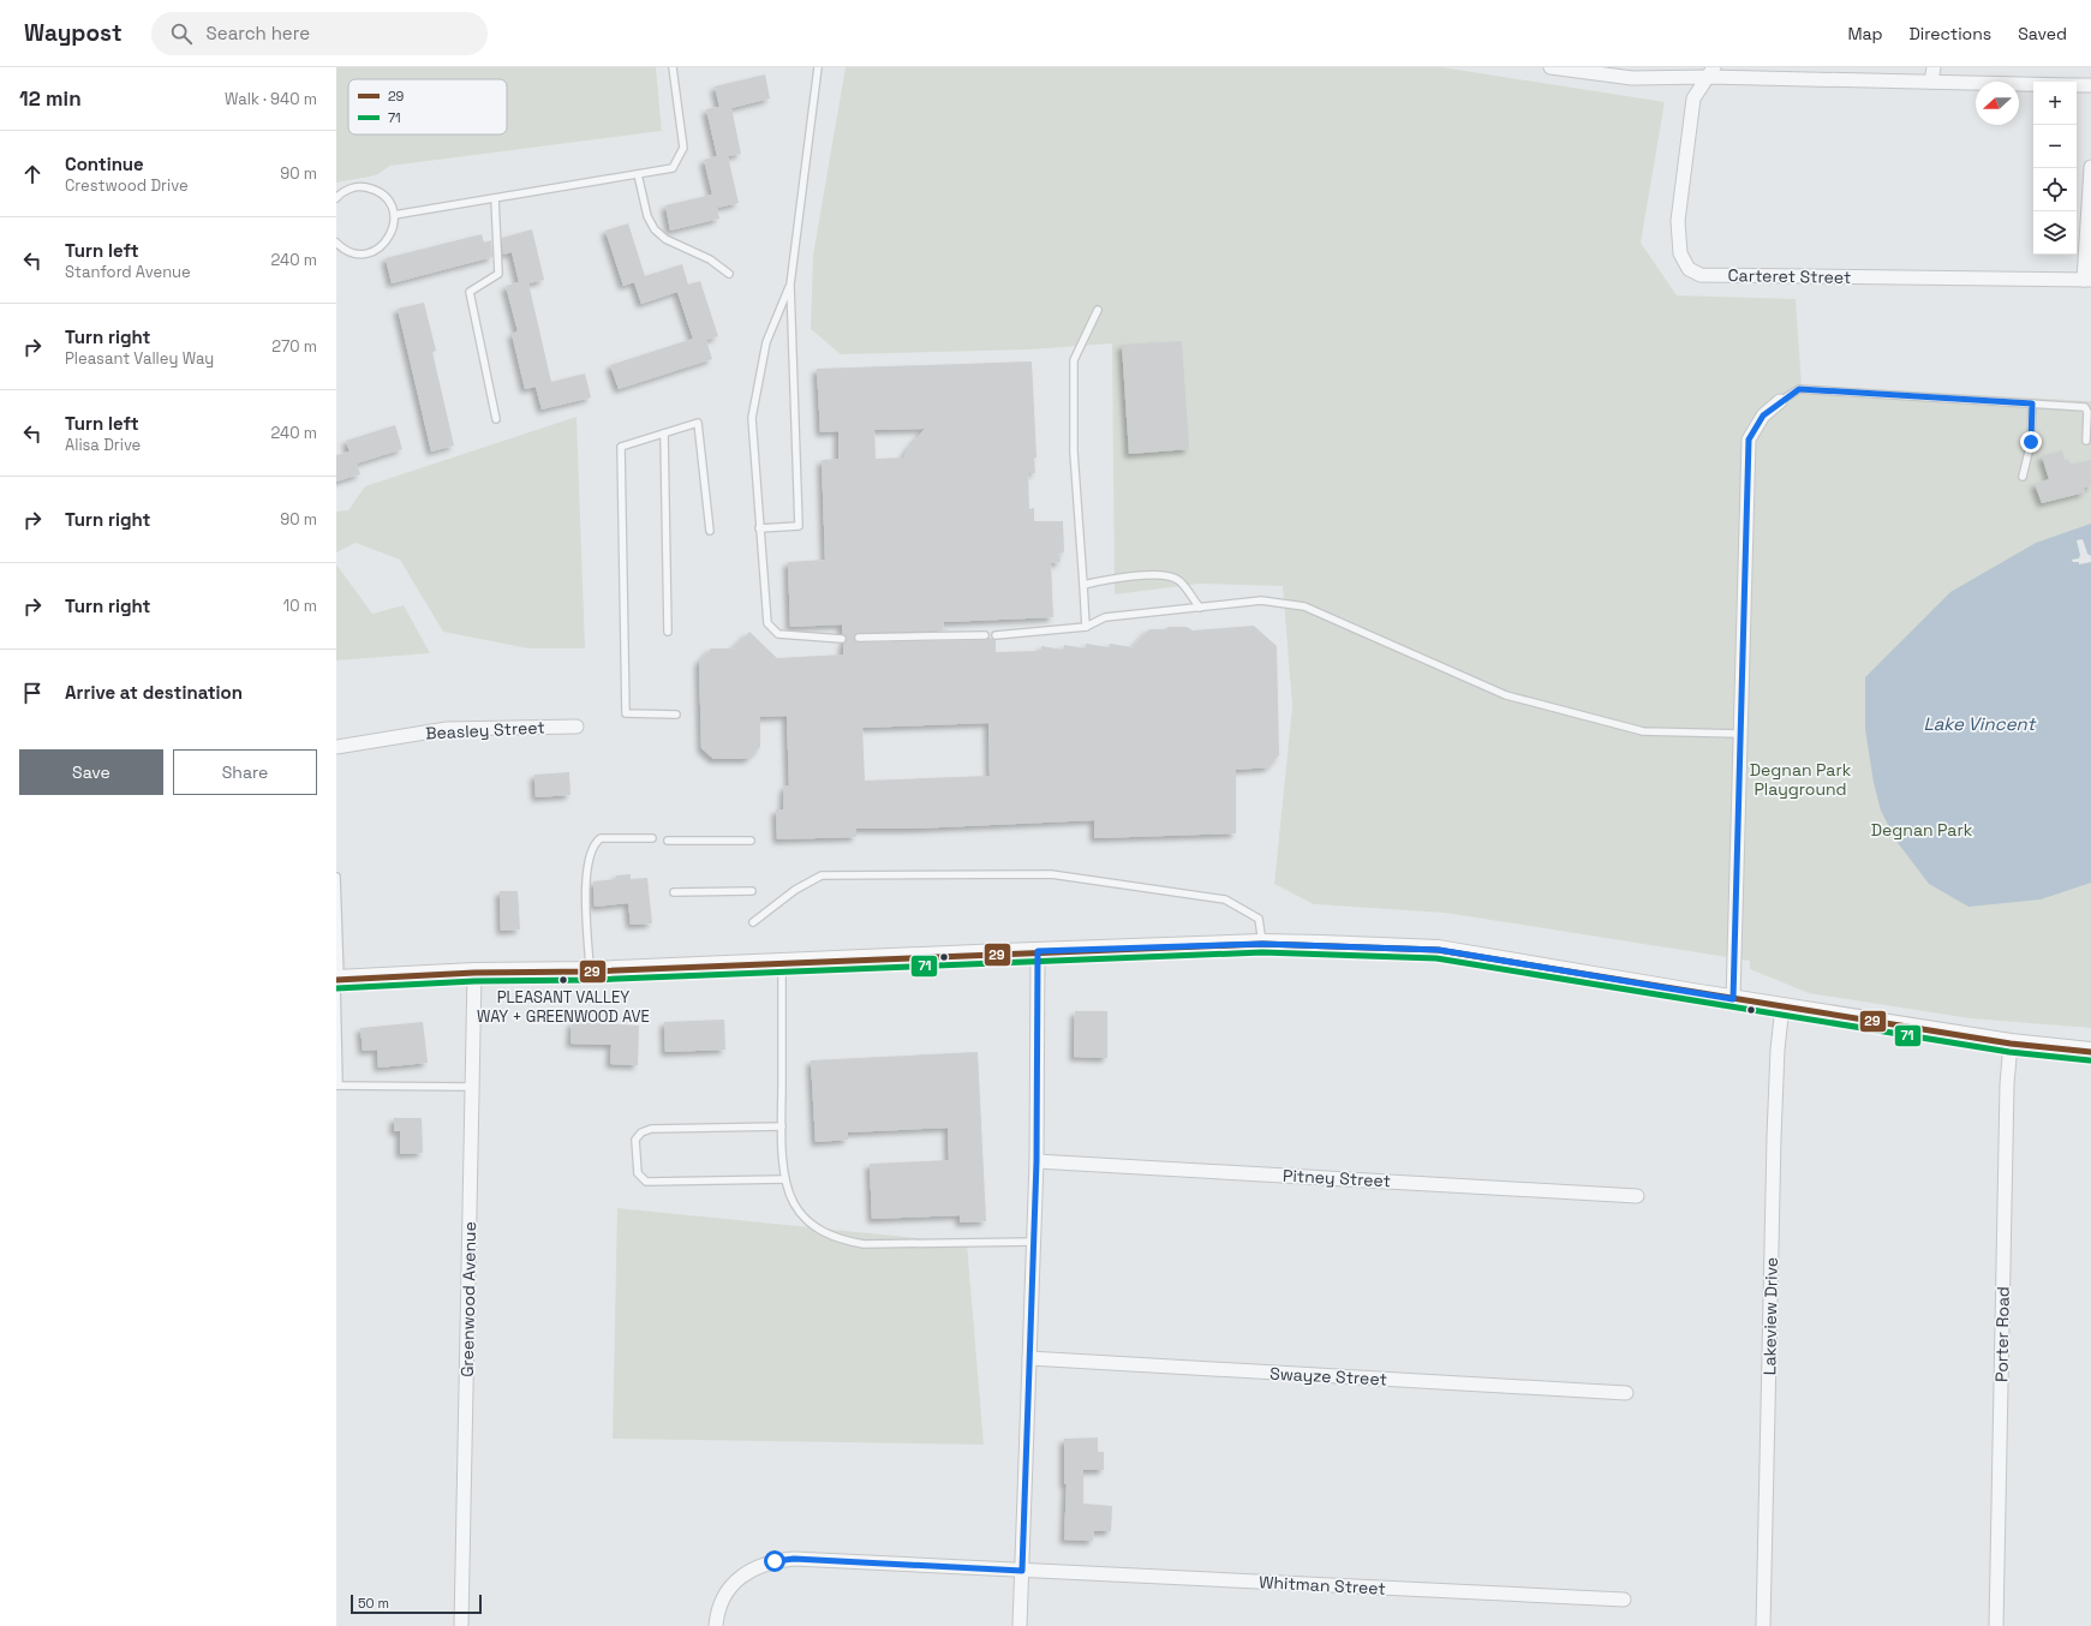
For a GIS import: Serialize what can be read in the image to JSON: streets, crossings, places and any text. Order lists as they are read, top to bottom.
{
  "streets": {
    "street": [
      "Carteret Street",
      "Beasley Street",
      "Pitney Street",
      "Greenwood Avenue",
      "Lakeview Drive",
      "Porter Road",
      "Swayze Street",
      "Whitman Street"
    ]
  },
  "water": ["Lake Vincent"],
  "parks": ["Degnan Park Playground", "Degnan Park"],
  "places": ["PLEASANT VALLEY WAY + GREENWOOD AVE"],
  "lines": ["transit line 29", "transit line 71"],
  "legend": ["29", "71"],
  "scale_bar": "50 m",
  "north": "left",
  "page": {
    "header": "Waypost",
    "search": "Search here",
    "nav": ["Map", "Directions", "Saved"],
    "heading": ["12 min", "Walk · 940 m"],
    "map_buttons": ["+", "−"],
    "list": [
      ["Continue", "Crestwood Drive", "90 m"],
      ["Turn left", "Stanford Avenue", "240 m"],
      ["Turn right", "Pleasant Valley Way", "270 m"],
      ["Turn left", "Alisa Drive", "240 m"],
      ["Turn right", "90 m"],
      ["Turn right", "10 m"],
      "Arrive at destination"
    ],
    "buttons": ["Save", "Share"],
    "scale": "50 m"
  }
}
